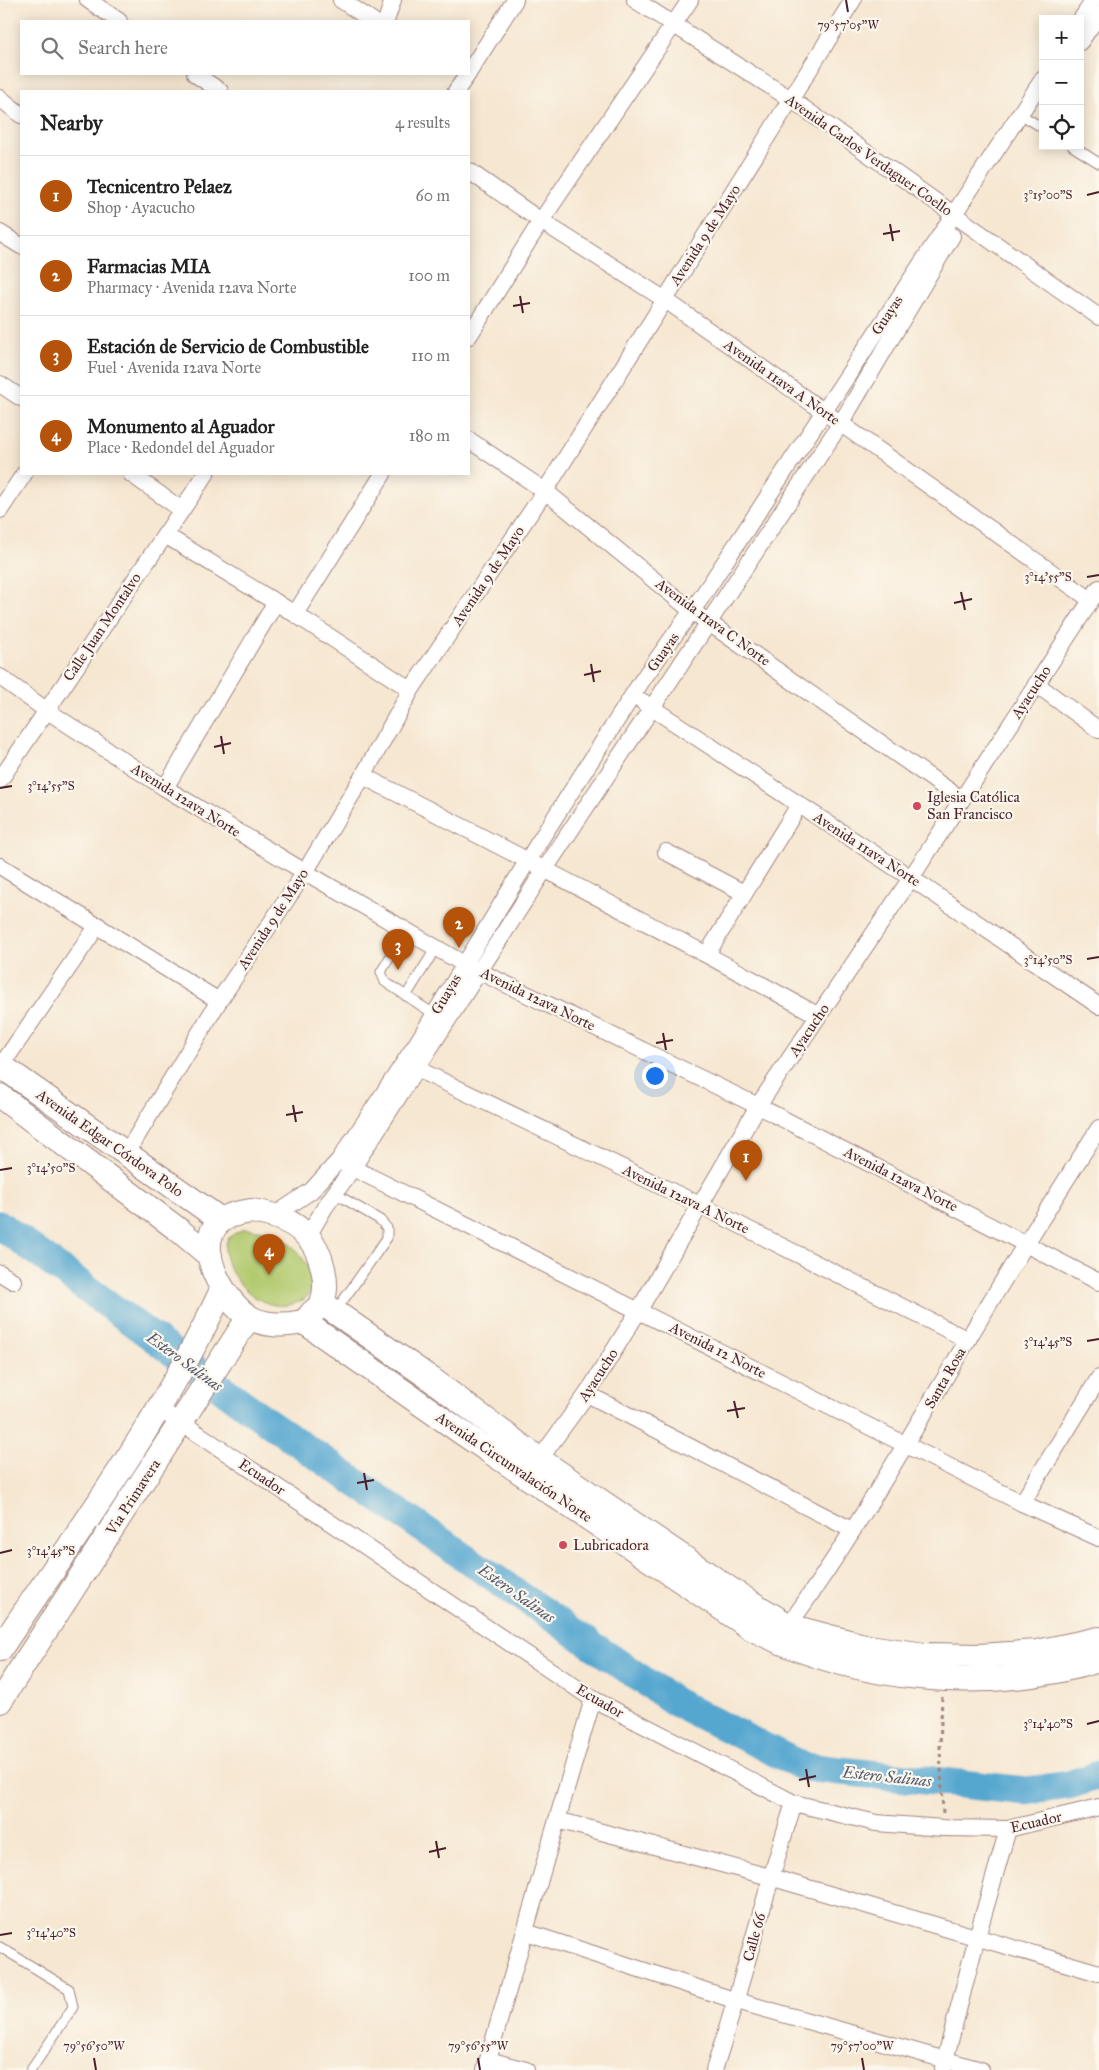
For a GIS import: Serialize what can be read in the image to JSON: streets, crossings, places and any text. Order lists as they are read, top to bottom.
{
  "streets": {
    "main road": ["Avenida Edgar Córdova Polo", "Avenida Circunvalación Norte", "Via Primavera"],
    "street": [
      "Avenida Carlos Verdaguer Coello",
      "Avenida 9 de Mayo",
      "Guayas",
      "Avenida 11ava A Norte",
      "Avenida 11ava C Norte",
      "Calle Juan Montalvo",
      "Ayacucho",
      "Avenida 12ava Norte",
      "Avenida 11ava Norte",
      "Avenida 12ava A Norte",
      "Avenida 12 Norte",
      "Santa Rosa",
      "Ecuador",
      "Calle 66"
    ]
  },
  "crossings": [
    ["Avenida Carlos Verdaguer Coello", "Avenida 9 de Mayo"],
    ["Avenida Carlos Verdaguer Coello", "Guayas"],
    ["Avenida 9 de Mayo", "Avenida 11ava A Norte"],
    ["Avenida 9 de Mayo", "Avenida 11ava C Norte"],
    ["Avenida 9 de Mayo", "Avenida 12ava Norte"],
    ["Avenida 9 de Mayo", "Avenida Edgar Córdova Polo"],
    ["Guayas", "Avenida 11ava A Norte"],
    ["Guayas", "Avenida 11ava C Norte"],
    ["Guayas", "Avenida 12ava Norte"],
    ["Guayas", "Avenida 11ava Norte"],
    ["Guayas", "Avenida Edgar Córdova Polo"],
    ["Guayas", "Avenida 12ava A Norte"],
    ["Guayas", "Avenida 12 Norte"],
    ["Guayas", "Avenida Circunvalación Norte"],
    ["Guayas", "Via Primavera"],
    ["Avenida 11ava A Norte", "Ayacucho"],
    ["Avenida 11ava C Norte", "Ayacucho"],
    ["Calle Juan Montalvo", "Avenida 12ava Norte"],
    ["Ayacucho", "Avenida 12ava Norte"],
    ["Ayacucho", "Avenida 11ava Norte"],
    ["Ayacucho", "Avenida 12ava A Norte"],
    ["Ayacucho", "Avenida 12 Norte"],
    ["Ayacucho", "Avenida Circunvalación Norte"],
    ["Avenida 12ava Norte", "Santa Rosa"],
    ["Avenida Edgar Córdova Polo", "Avenida Circunvalación Norte"],
    ["Avenida Edgar Córdova Polo", "Via Primavera"],
    ["Avenida 12ava A Norte", "Santa Rosa"],
    ["Avenida 12 Norte", "Santa Rosa"],
    ["Santa Rosa", "Avenida Circunvalación Norte"],
    ["Avenida Circunvalación Norte", "Via Primavera"],
    ["Ecuador", "Via Primavera"],
    ["Ecuador", "Calle 66"]
  ],
  "water": ["Estero Salinas"],
  "places": ["Iglesia Católica San Francisco", "Lubricadora"],
  "page": {
    "map_buttons": ["+", "−"],
    "search": "Search here",
    "heading": ["Nearby", "4 results"],
    "list": [
      {
        "mark": "1",
        "name": "Tecnicentro Pelaez",
        "note": "Shop · Ayacucho",
        "value": "60 m"
      },
      {
        "mark": "2",
        "name": "Farmacias MIA",
        "note": "Pharmacy · Avenida 12ava Norte",
        "value": "100 m"
      },
      {
        "mark": "3",
        "name": "Estación de Servicio de Combustible",
        "note": "Fuel · Avenida 12ava Norte",
        "value": "110 m"
      },
      {
        "mark": "4",
        "name": "Monumento al Aguador",
        "note": "Place · Redondel del Aguador",
        "value": "180 m"
      }
    ],
    "pins": [
      "2",
      "3",
      "1",
      "4"
    ]
  },
  "coordinates": [
    "79°57'05\"W",
    "3°15'00\"S",
    "3°14'55\"S",
    "3°14'50\"S",
    "3°14'45\"S",
    "3°14'40\"S",
    "79°56'50\"W",
    "79°56'55\"W",
    "79°57'00\"W"
  ]
}
